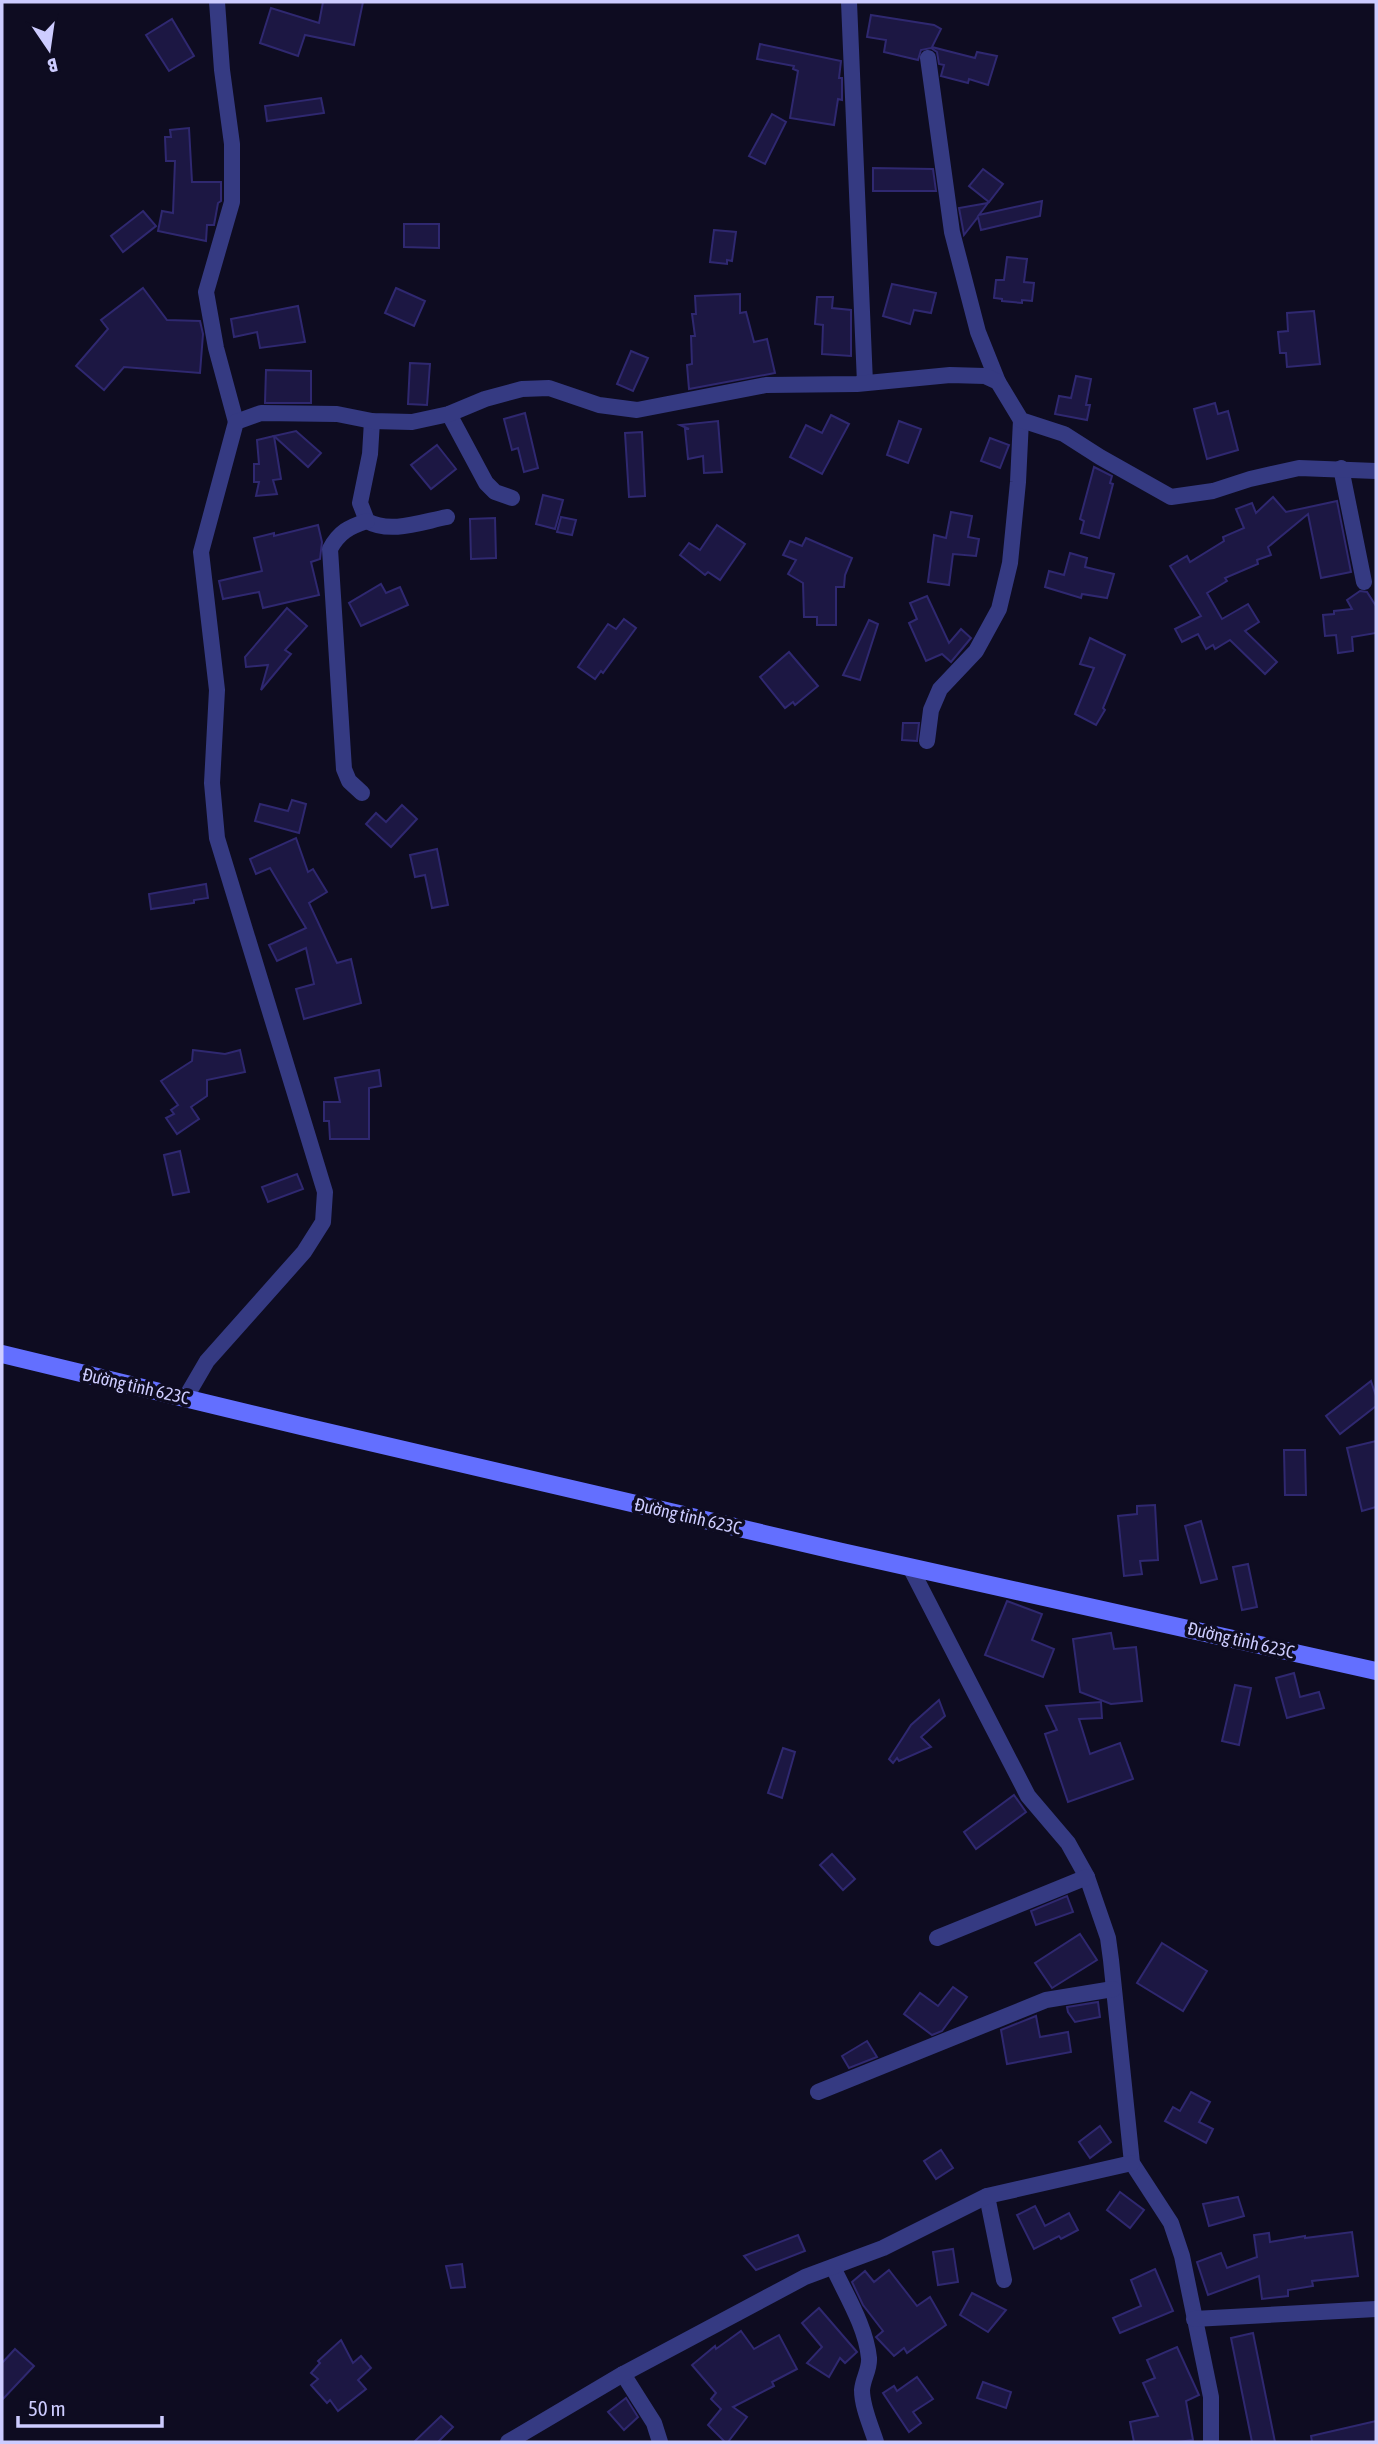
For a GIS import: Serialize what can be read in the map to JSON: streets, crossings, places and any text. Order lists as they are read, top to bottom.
{
  "streets": {
    "main road": ["Đường tỉnh 623C"]
  },
  "scale_bar": "50 m",
  "north": "bottom"
}
